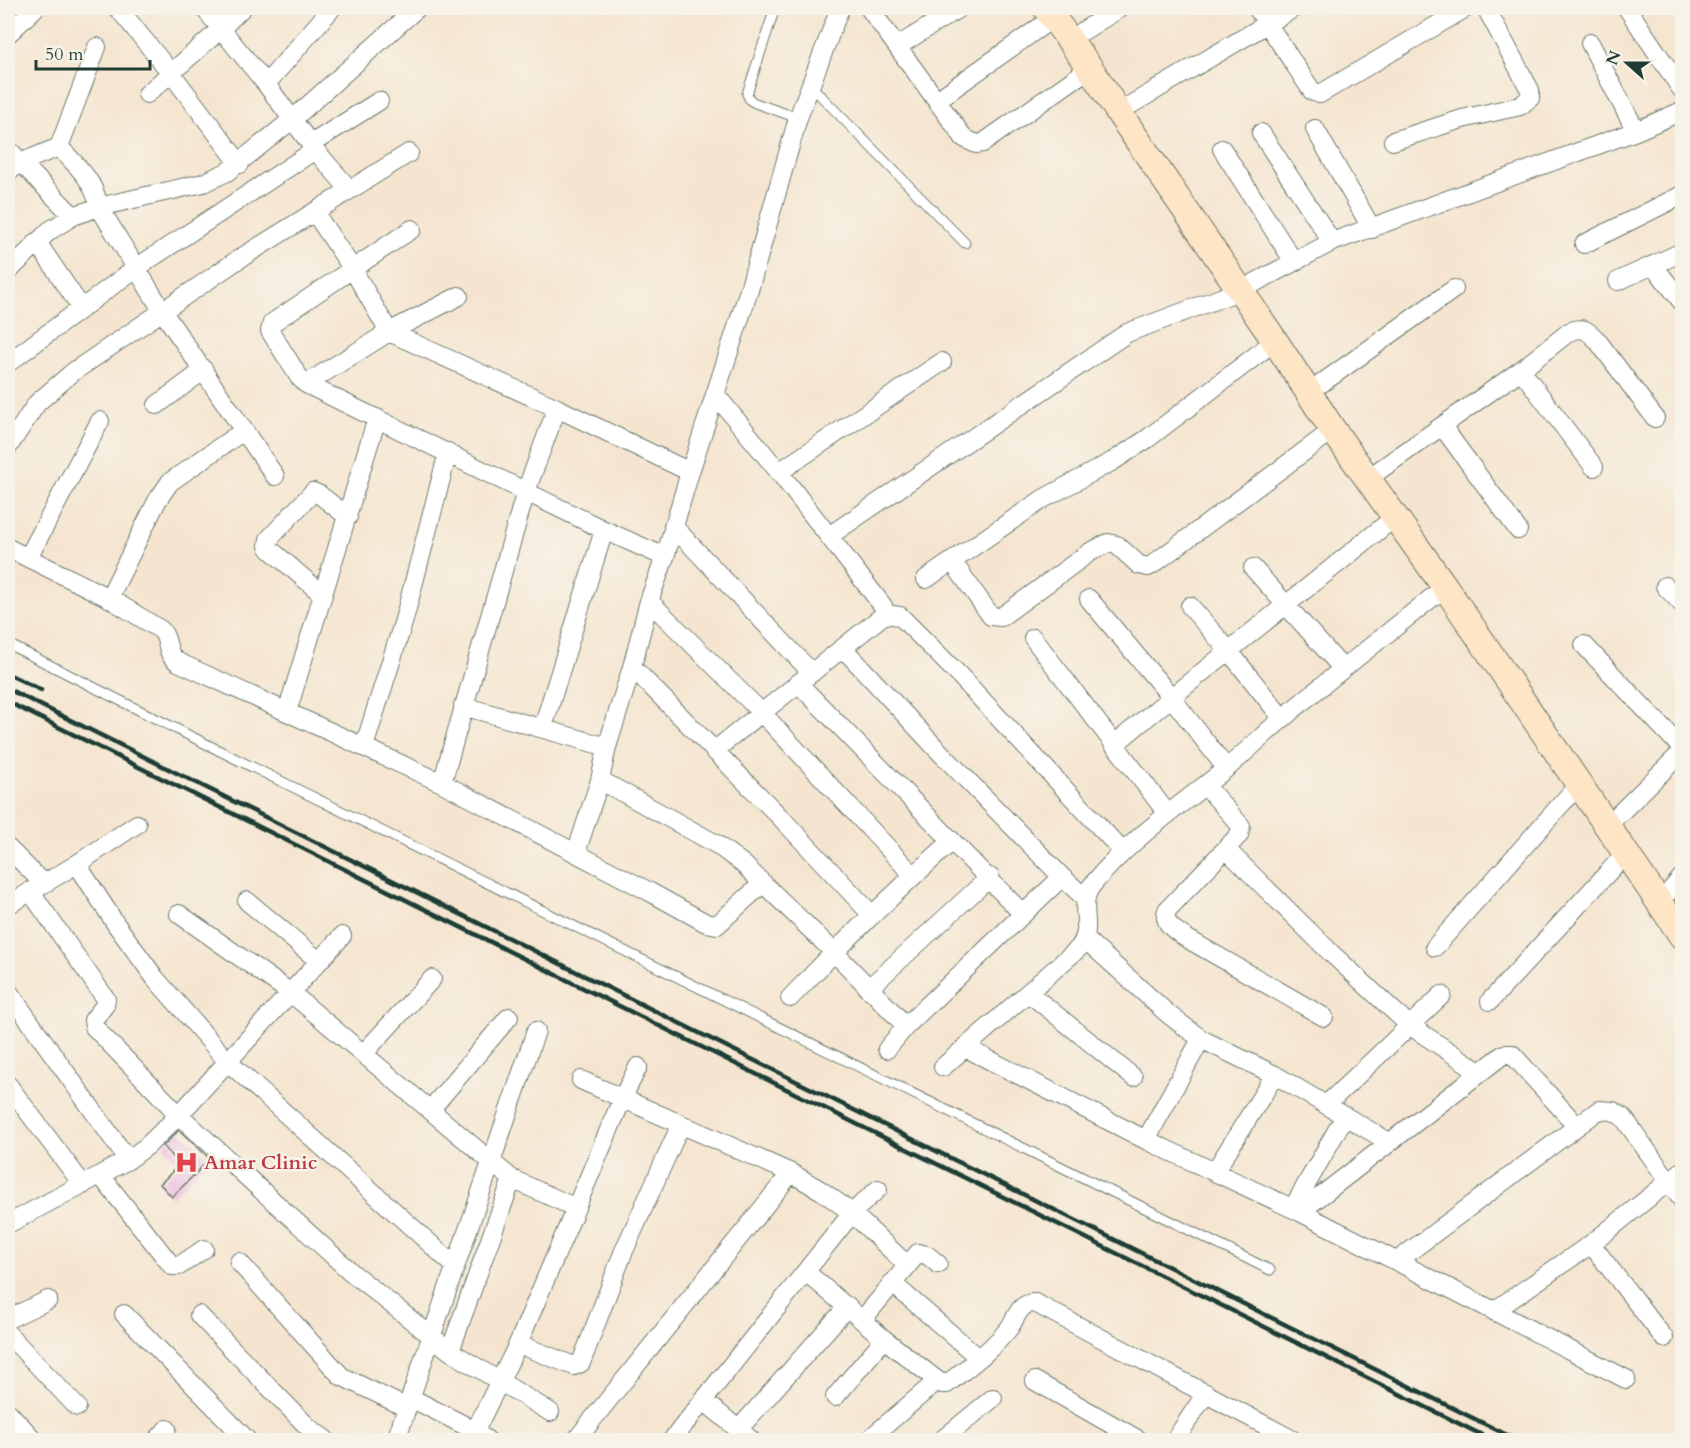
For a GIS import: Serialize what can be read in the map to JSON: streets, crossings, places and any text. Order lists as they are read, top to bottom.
{
  "places": {
    "hospital": ["Amar Clinic"]
  },
  "scale_bar": "50 m",
  "north": "left"
}
